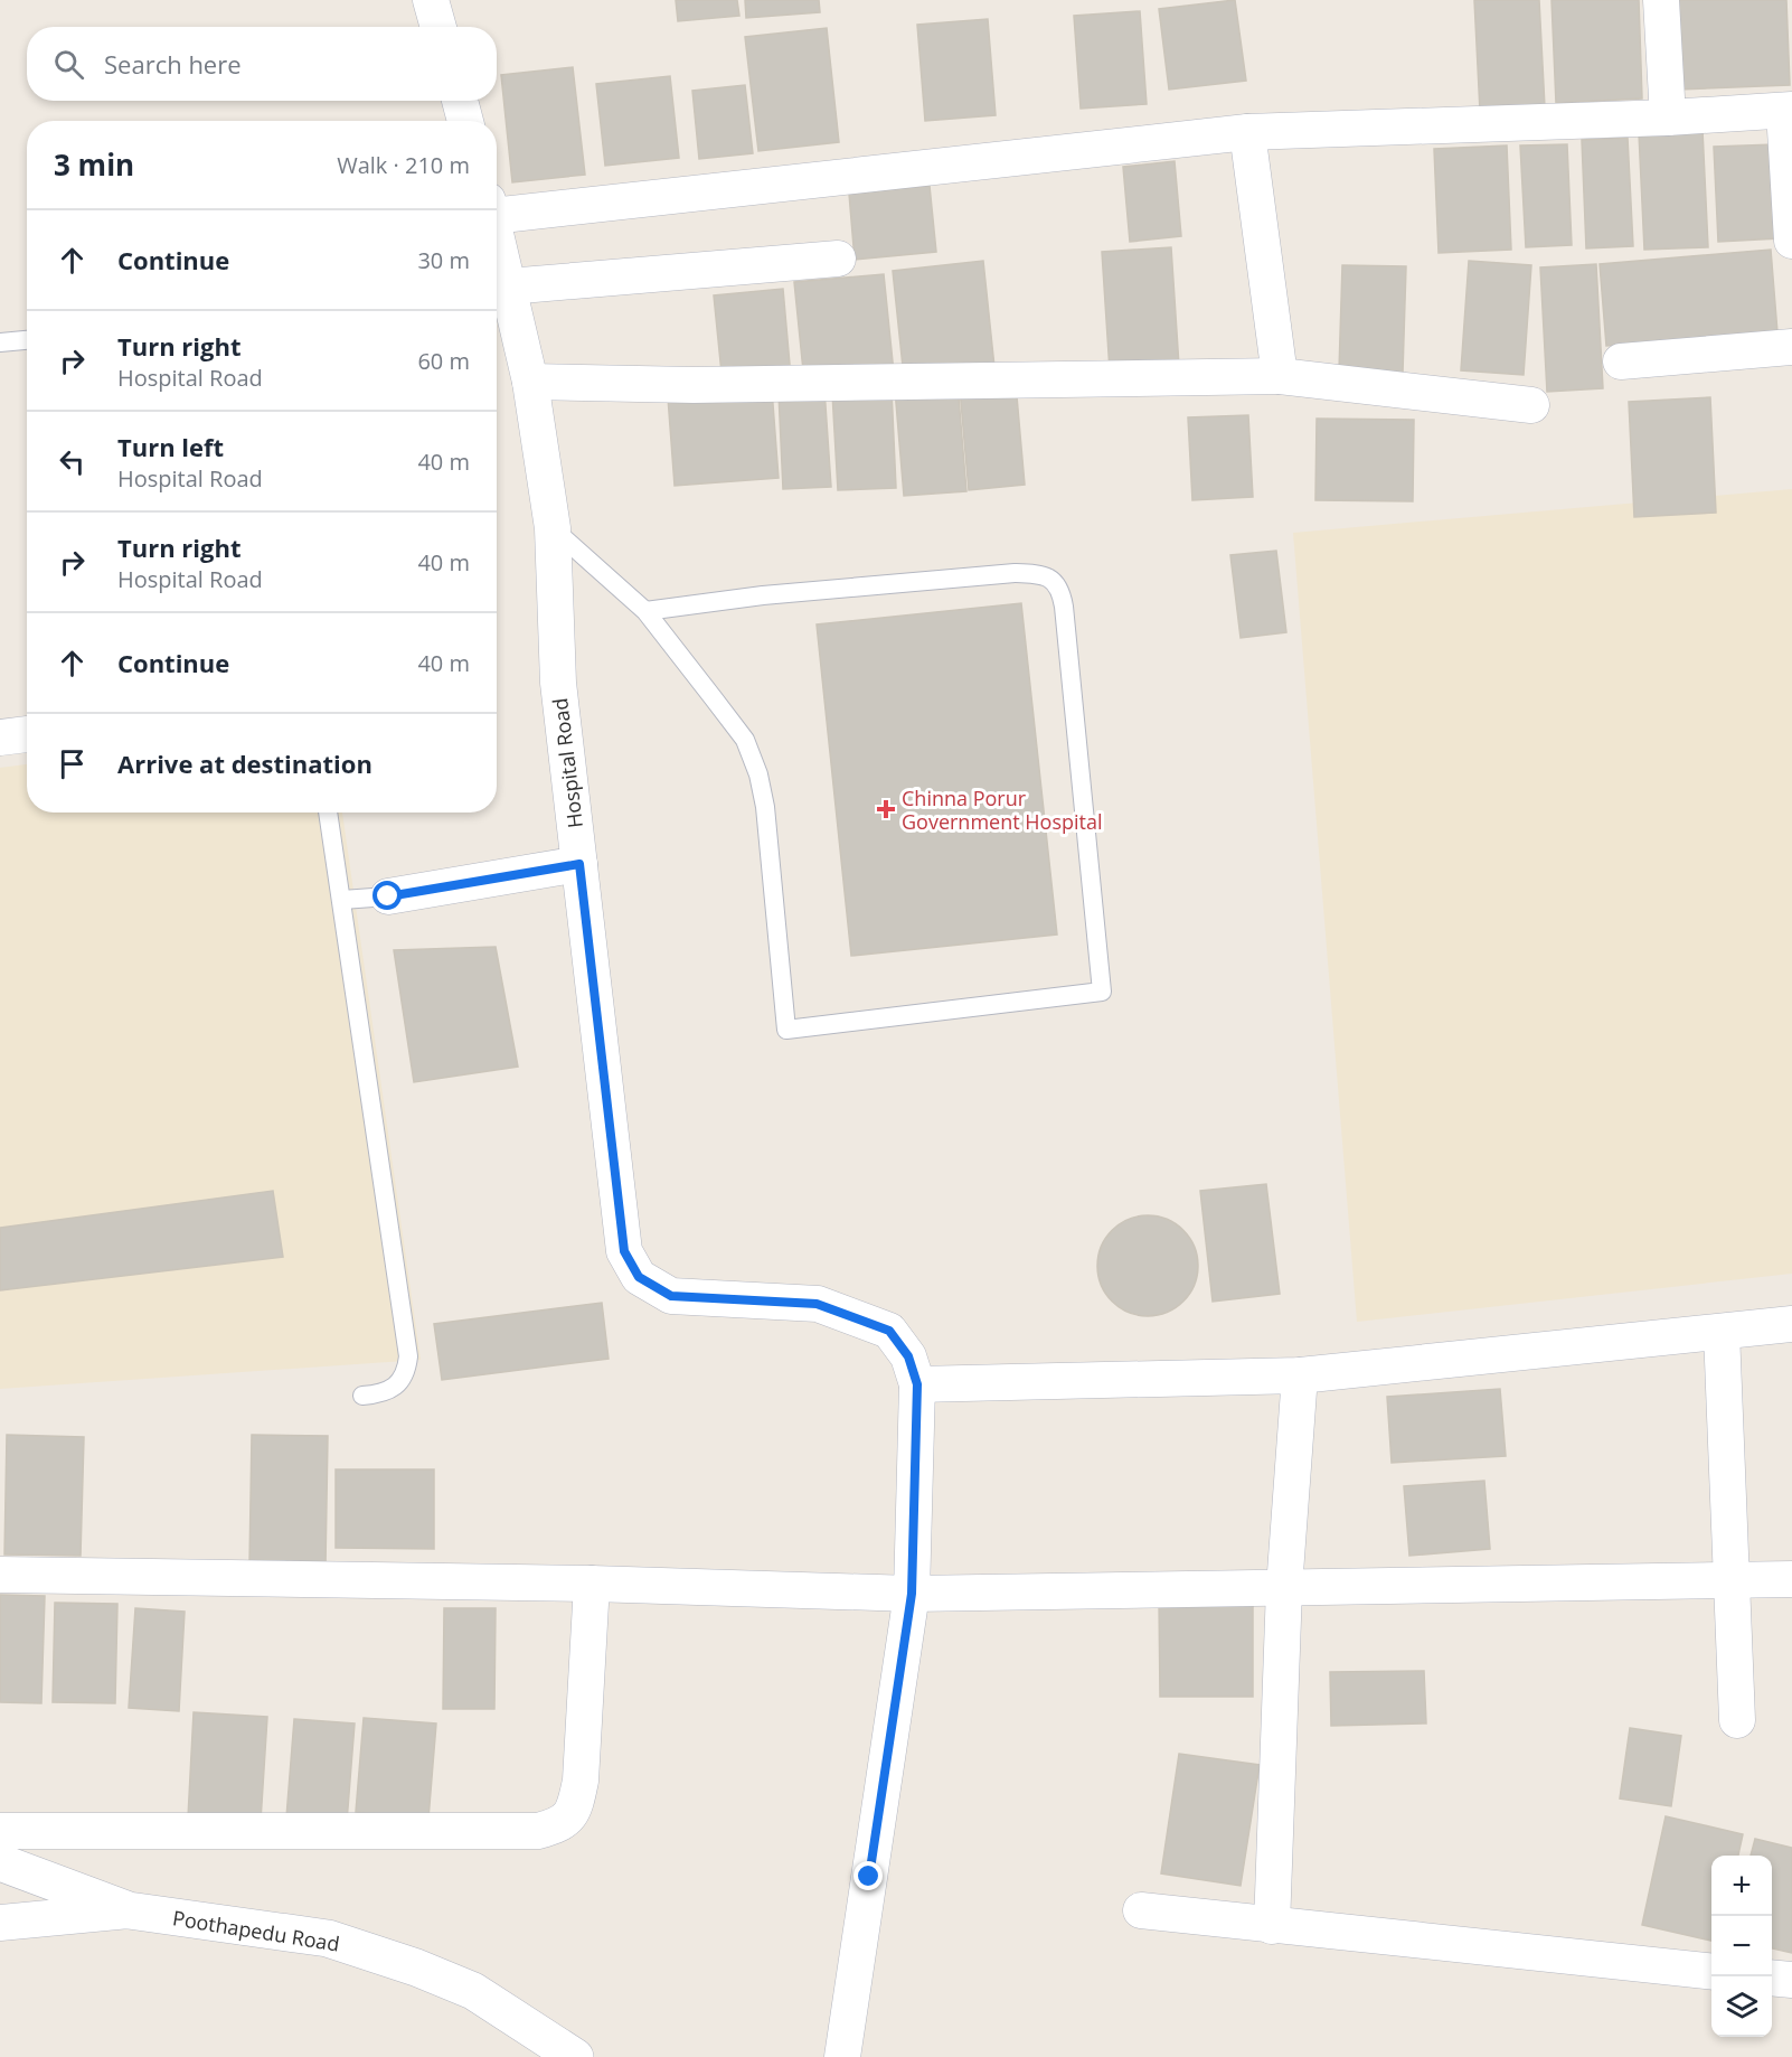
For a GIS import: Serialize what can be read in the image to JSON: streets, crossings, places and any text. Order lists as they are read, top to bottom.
{
  "streets": {
    "street": ["Hospital Road", "Poothapedu Road"]
  },
  "places": {
    "health": ["Chinna Porur Government Hospital"]
  },
  "page": {
    "search": "Search here",
    "heading": ["3 min", "Walk · 210 m"],
    "list": [
      ["Continue", "30 m"],
      ["Turn right", "Hospital Road", "60 m"],
      ["Turn left", "Hospital Road", "40 m"],
      ["Turn right", "Hospital Road", "40 m"],
      ["Continue", "40 m"],
      "Arrive at destination"
    ],
    "map_buttons": ["+", "−"]
  }
}
